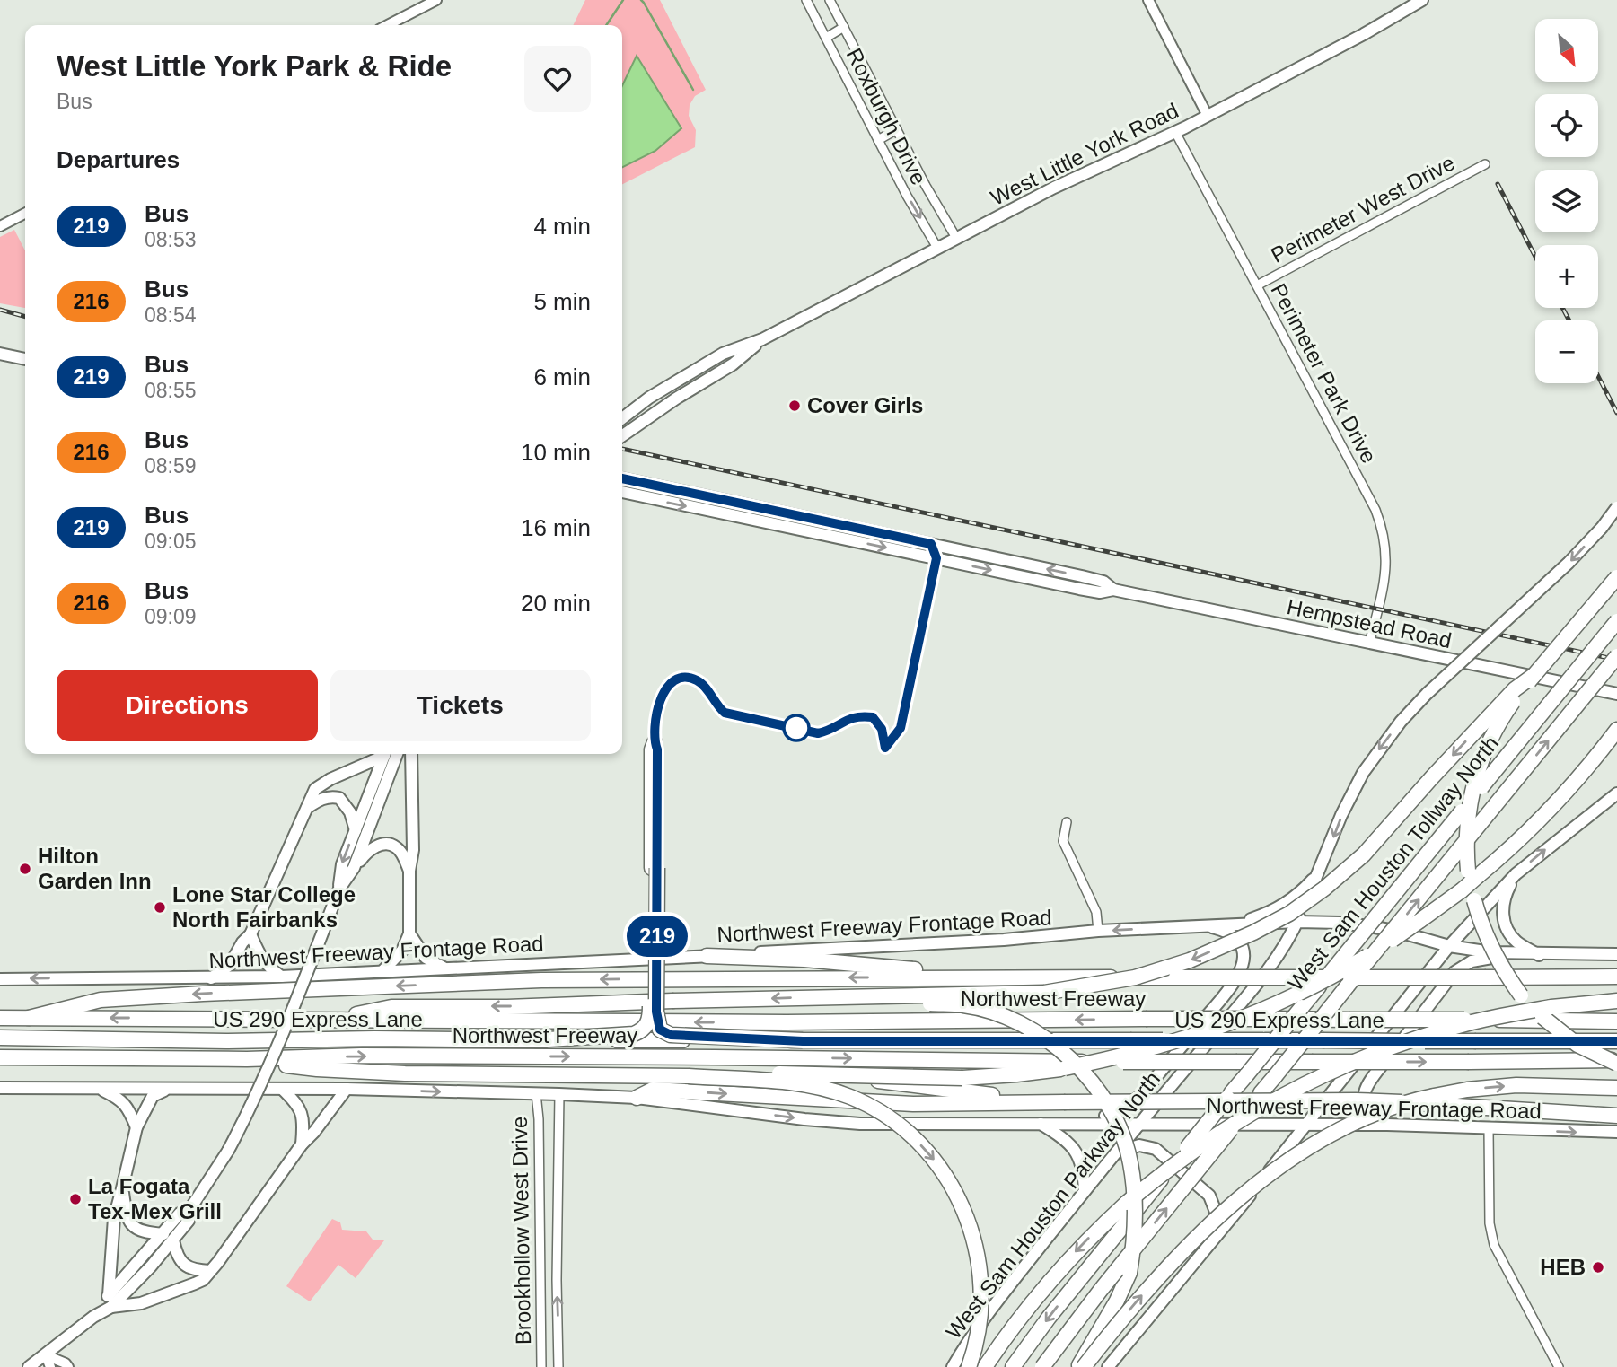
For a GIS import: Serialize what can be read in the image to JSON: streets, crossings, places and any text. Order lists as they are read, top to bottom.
{
  "streets": {
    "highway": ["West Sam Houston Tollway North", "Northwest Freeway", "US 290 Express Lane"],
    "main road": [
      "West Little York Road",
      "Hempstead Road",
      "Northwest Freeway Frontage Road",
      "West Sam Houston Parkway North"
    ],
    "street": [
      "Roxburgh Drive",
      "Perimeter West Drive",
      "Perimeter Park Drive",
      "Brookhollow West Drive"
    ]
  },
  "crossings": [
    ["Roxburgh Drive", "West Little York Road"],
    ["West Little York Road", "Perimeter Park Drive"],
    ["Perimeter West Drive", "Perimeter Park Drive"],
    ["Perimeter Park Drive", "Hempstead Road"],
    ["Northwest Freeway Frontage Road", "West Sam Houston Parkway North"],
    ["Northwest Freeway Frontage Road", "Brookhollow West Drive"]
  ],
  "one_way": ["West Sam Houston Parkway North"],
  "places": [
    "Cover Girls",
    "Hilton Garden Inn",
    "Lone Star College North Fairbanks",
    "La Fogata Tex-Mex Grill",
    "HEB"
  ],
  "lines": ["bus line 219"],
  "north": "bottom right",
  "page": {
    "on_map": "219",
    "map_buttons": ["+", "−"],
    "heading": [
      ["West Little York Park & Ride", "Bus"],
      "Departures"
    ],
    "list": [
      {
        "mark": "219",
        "name": "Bus",
        "note": "08:53",
        "value": "4 min"
      },
      {
        "mark": "216",
        "name": "Bus",
        "note": "08:54",
        "value": "5 min"
      },
      {
        "mark": "219",
        "name": "Bus",
        "note": "08:55",
        "value": "6 min"
      },
      {
        "mark": "216",
        "name": "Bus",
        "note": "08:59",
        "value": "10 min"
      },
      {
        "mark": "219",
        "name": "Bus",
        "note": "09:05",
        "value": "16 min"
      },
      {
        "mark": "216",
        "name": "Bus",
        "note": "09:09",
        "value": "20 min"
      }
    ],
    "buttons": ["Directions", "Tickets"]
  }
}
